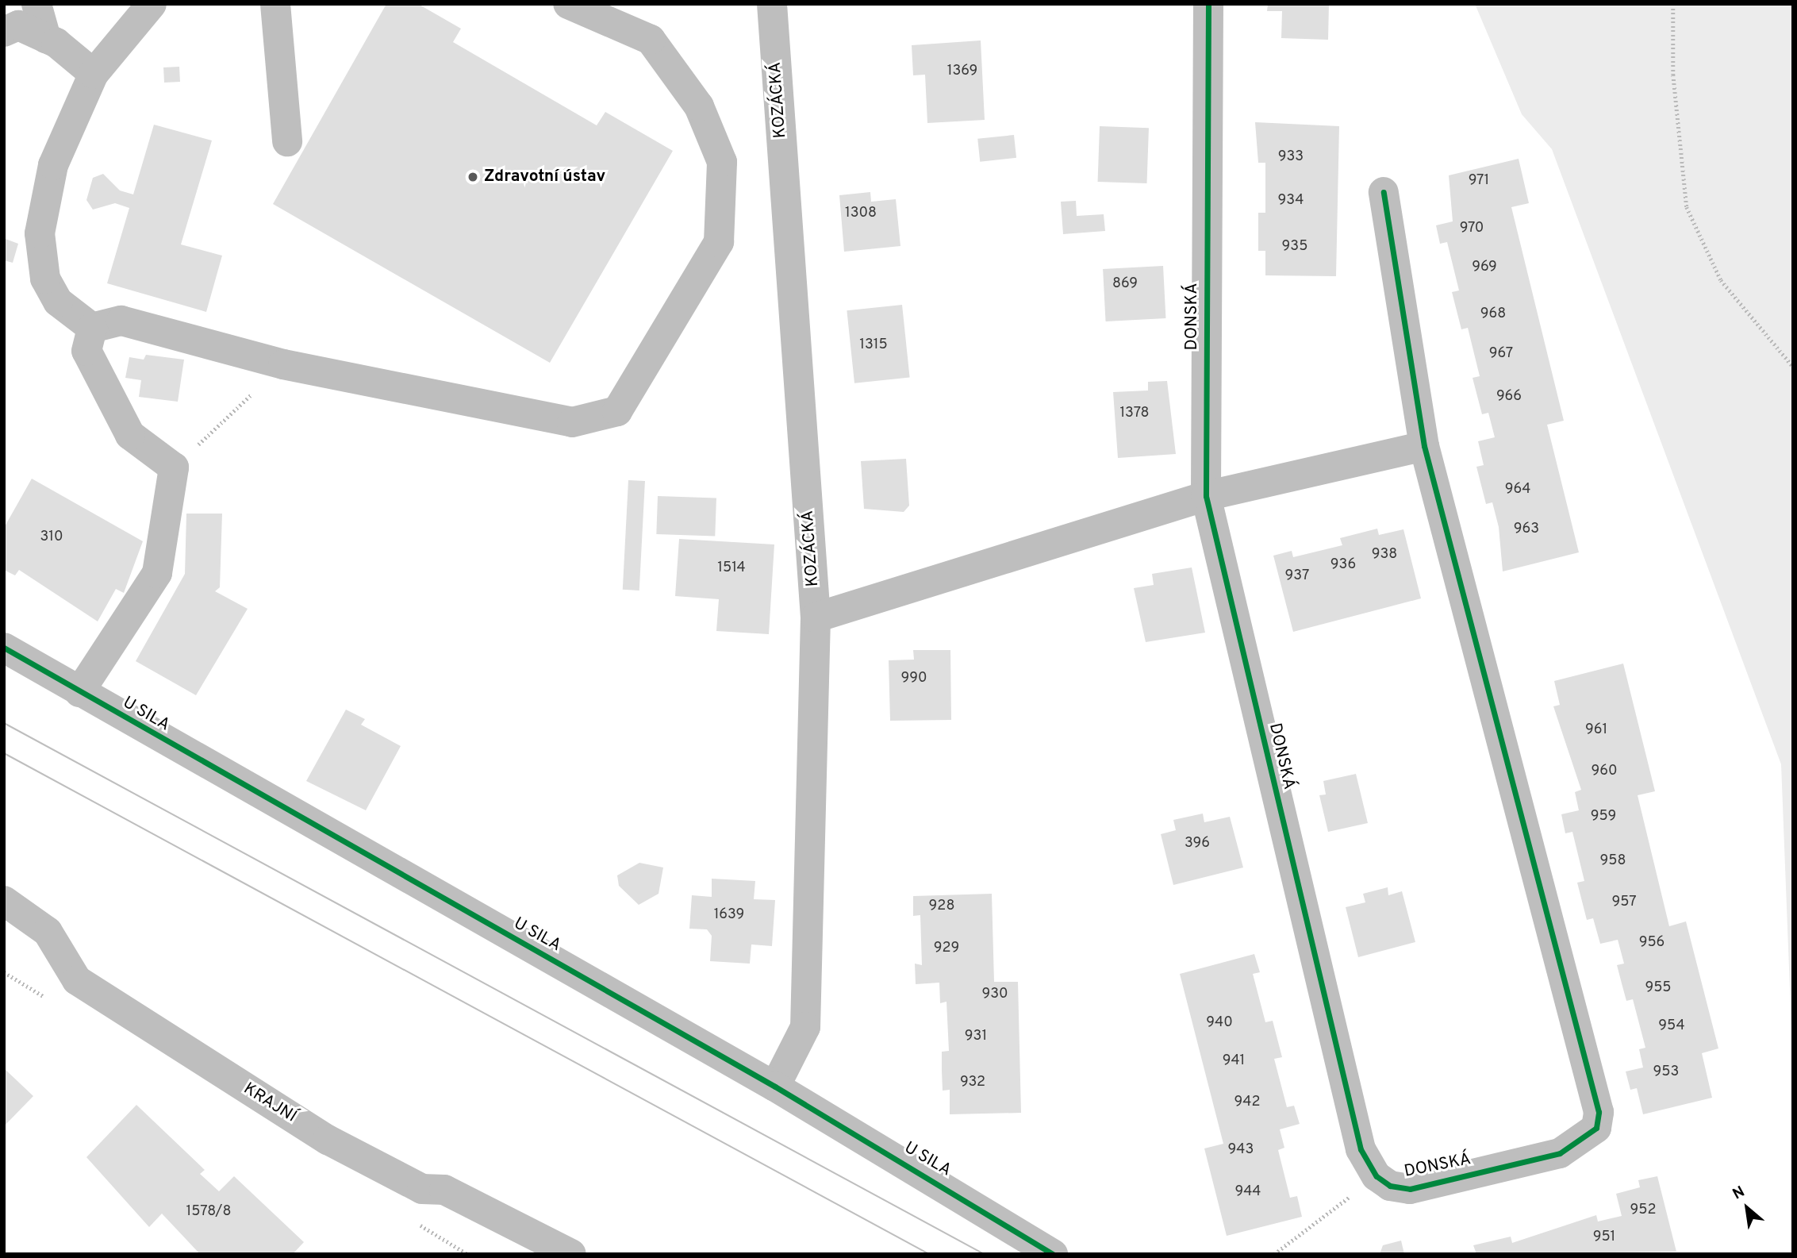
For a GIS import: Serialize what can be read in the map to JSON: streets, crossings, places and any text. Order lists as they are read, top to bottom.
{
  "streets": {
    "street": [
      "KOZÁCKÁ",
      "DONSKÁ",
      "U SILA",
      "KRAJNÍ"
    ]
  },
  "crossings": [
    ["KOZÁCKÁ", "U SILA"]
  ],
  "places": ["Zdravotní ústav"],
  "house_numbers": [
    "1369",
    "933",
    "971",
    "934",
    "1308",
    "970",
    "935",
    "969",
    "869",
    "968",
    "1315",
    "967",
    "966",
    "1378",
    "964",
    "963",
    "310",
    "938",
    "936",
    "1514",
    "937",
    "990",
    "961",
    "960",
    "959",
    "396",
    "958",
    "957",
    "928",
    "1639",
    "956",
    "929",
    "955",
    "930",
    "940",
    "954",
    "931",
    "941",
    "953",
    "932",
    "942",
    "943",
    "944",
    "952",
    "1578/8",
    "951"
  ],
  "north": "top left"
}
